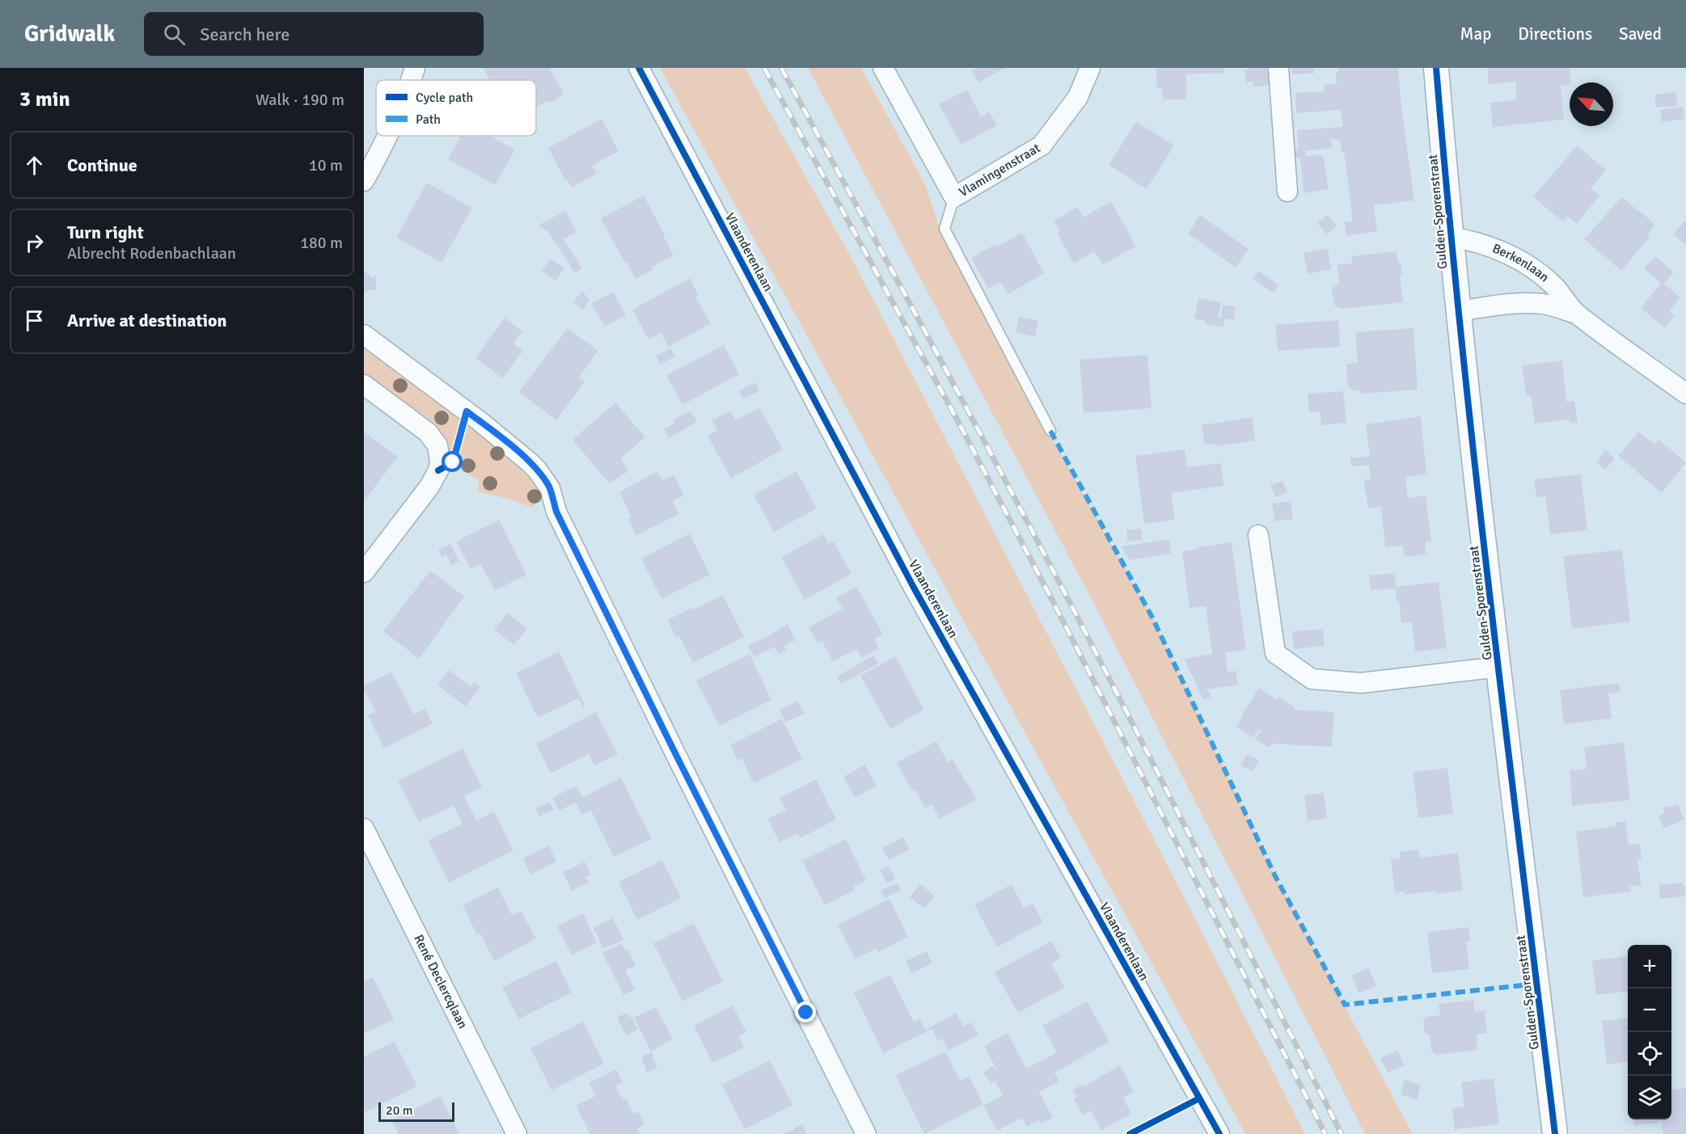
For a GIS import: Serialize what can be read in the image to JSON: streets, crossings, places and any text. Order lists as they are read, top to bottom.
{
  "streets": {
    "street": [
      "Vlamingenstraat",
      "Gulden-Sporenstraat",
      "Vlaanderenlaan",
      "Berkenlaan",
      "René Declercqlaan"
    ]
  },
  "crossings": [
    ["Gulden-Sporenstraat", "Berkenlaan"]
  ],
  "legend": ["Cycle path", "Path"],
  "scale_bar": "20 m",
  "north": "top left",
  "page": {
    "header": "Gridwalk",
    "search": "Search here",
    "nav": ["Map", "Directions", "Saved"],
    "heading": ["3 min", "Walk · 190 m"],
    "list": [
      ["Continue", "10 m"],
      ["Turn right", "Albrecht Rodenbachlaan", "180 m"],
      "Arrive at destination"
    ],
    "map_buttons": ["+", "−"],
    "scale": "20 m"
  }
}
